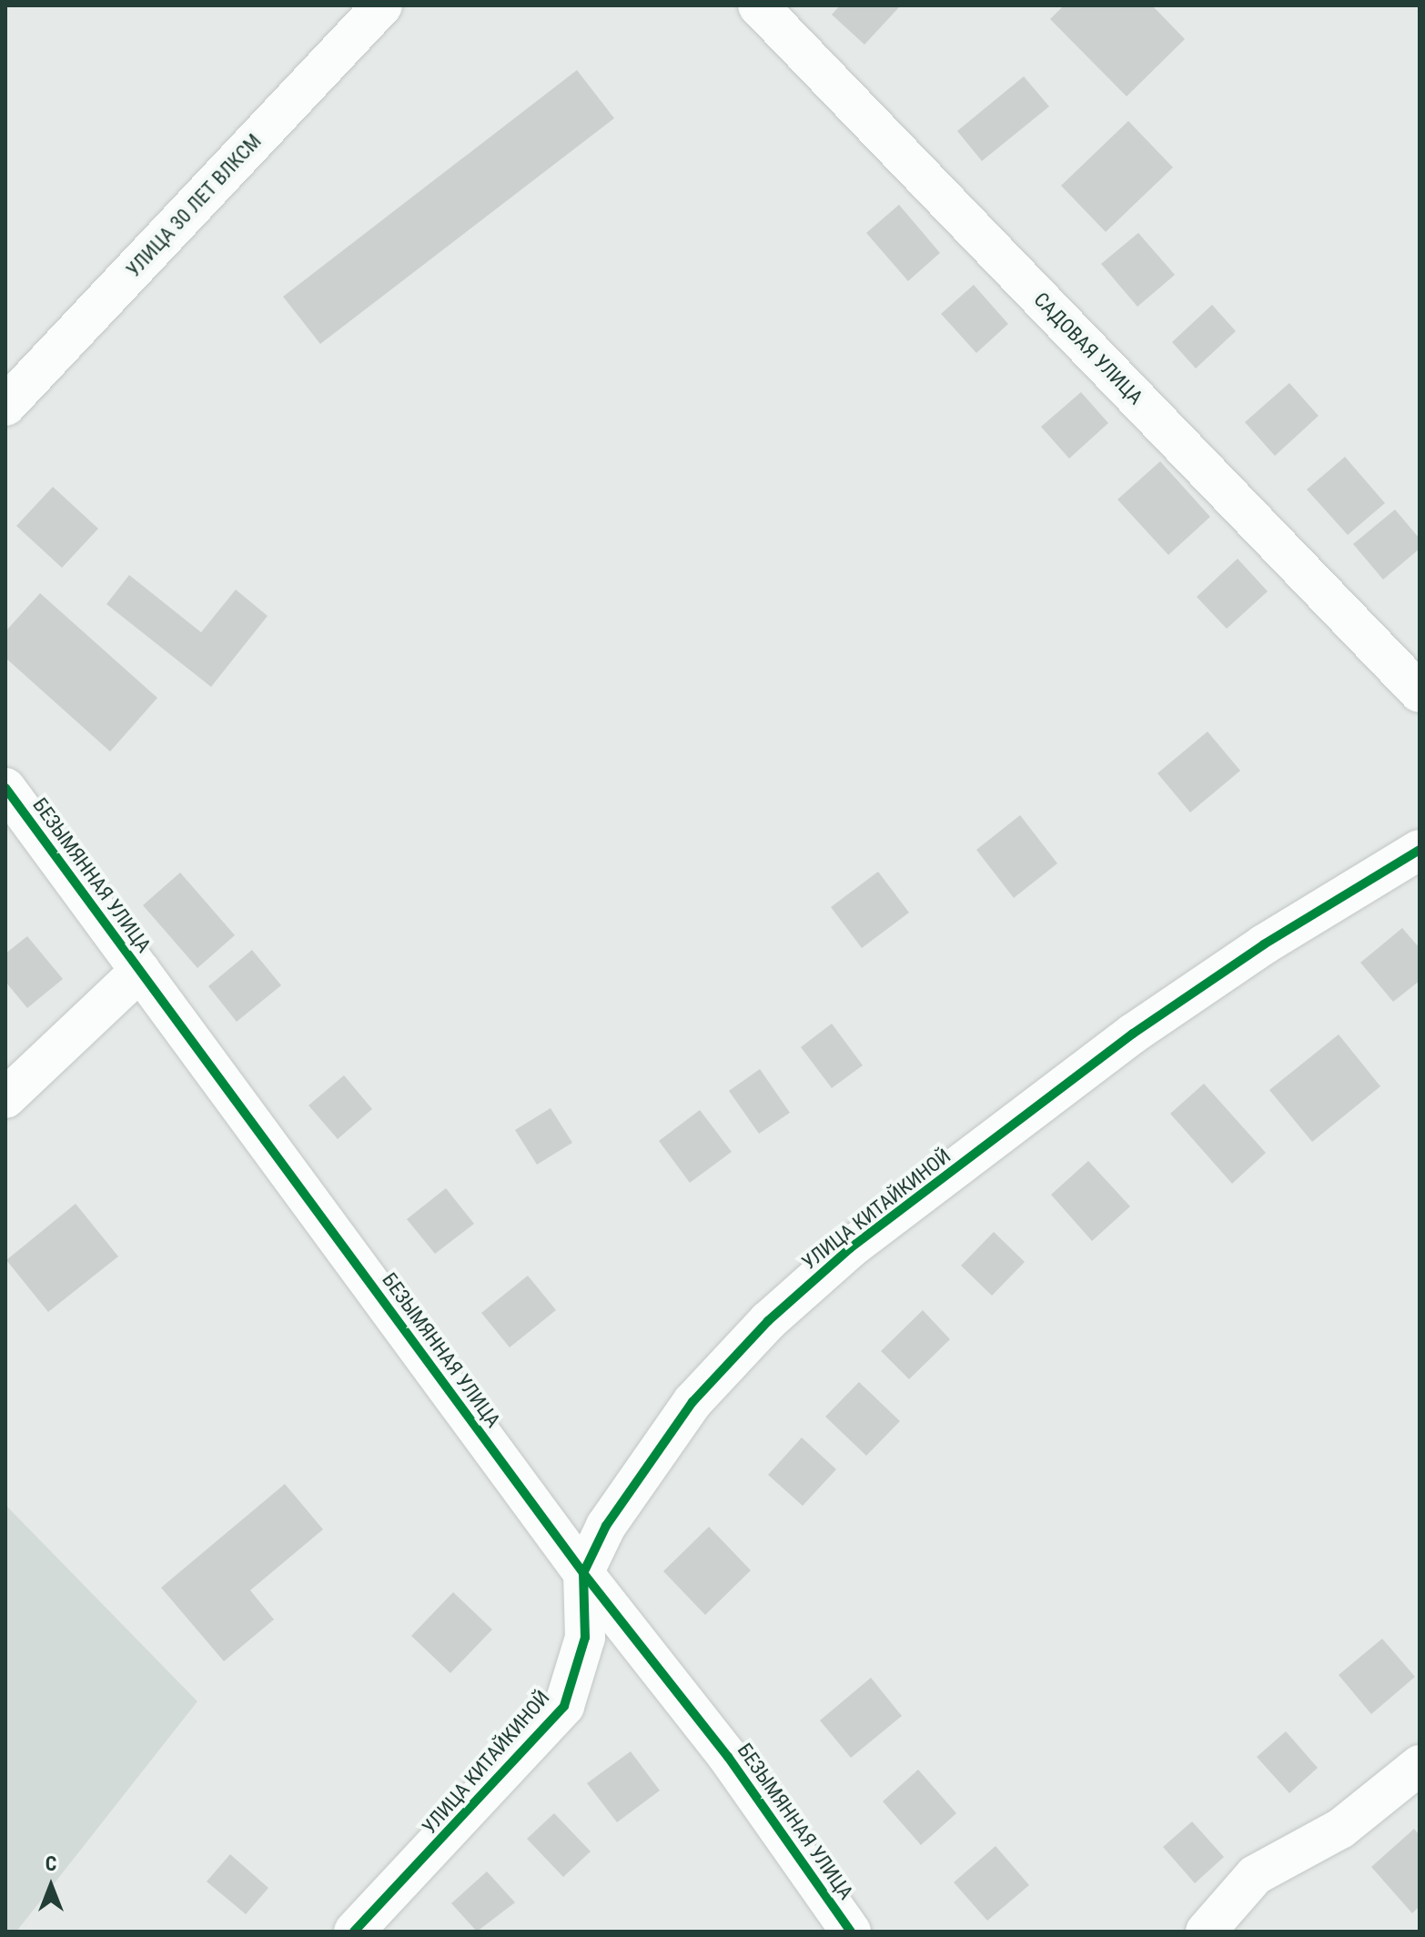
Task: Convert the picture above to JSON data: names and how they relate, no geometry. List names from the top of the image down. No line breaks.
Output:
{"streets":{"street":["УЛИЦА 30 ЛЕТ ВЛКСМ","САДОВАЯ УЛИЦА","БЕЗЫМЯННАЯ УЛИЦА","УЛИЦА КИТАЙКИНОЙ"]},"crossings":[["БЕЗЫМЯННАЯ УЛИЦА","УЛИЦА КИТАЙКИНОЙ"]],"north":"top"}
